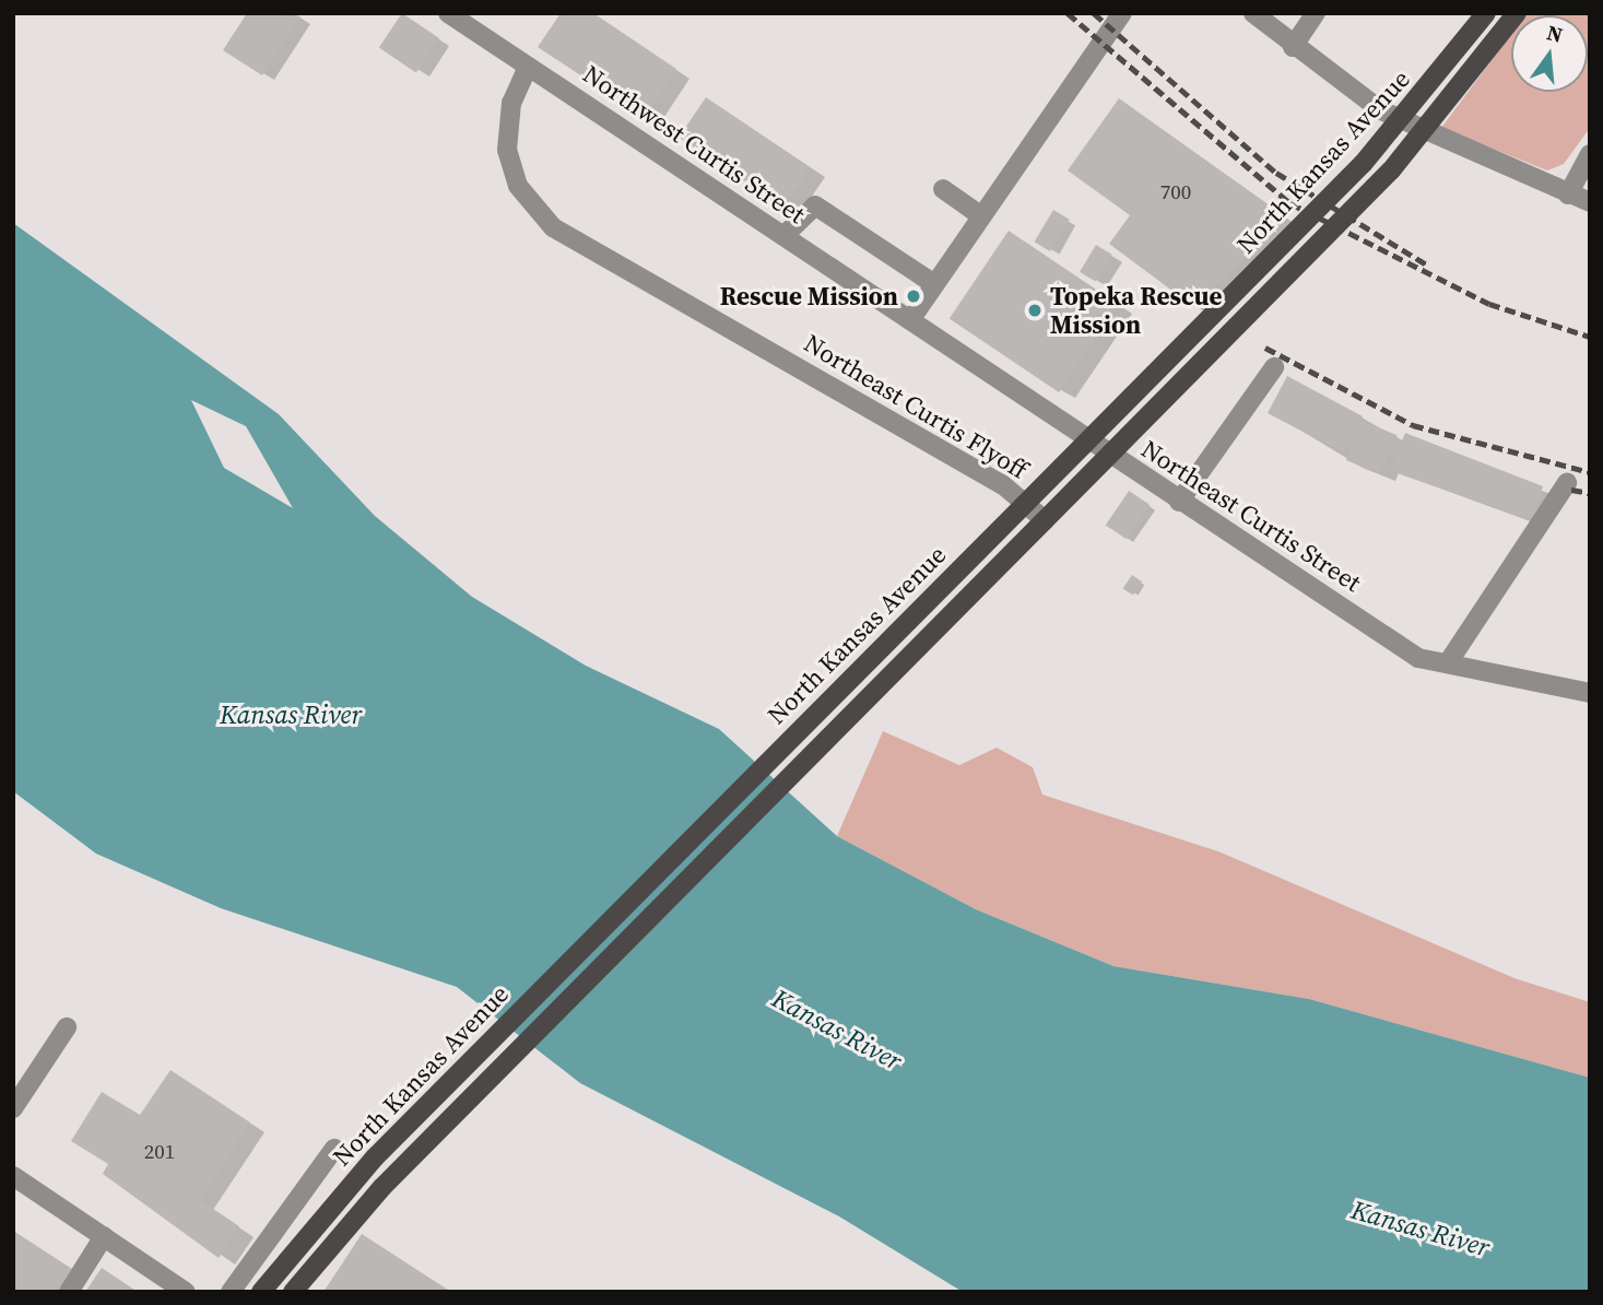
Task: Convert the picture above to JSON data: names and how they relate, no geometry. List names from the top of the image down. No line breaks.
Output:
{"streets":{"main road":["North Kansas Avenue"],"street":["Northwest Curtis Street","Northeast Curtis Flyoff","Northeast Curtis Street"]},"crossings":[["Northwest Curtis Street","Northeast Curtis Flyoff"],["Northwest Curtis Street","Northeast Curtis Street"],["North Kansas Avenue","Northeast Curtis Flyoff"]],"water":["Kansas River"],"places":["Rescue Mission","Topeka Rescue Mission"],"house_numbers":["700","201"],"north":"top"}
